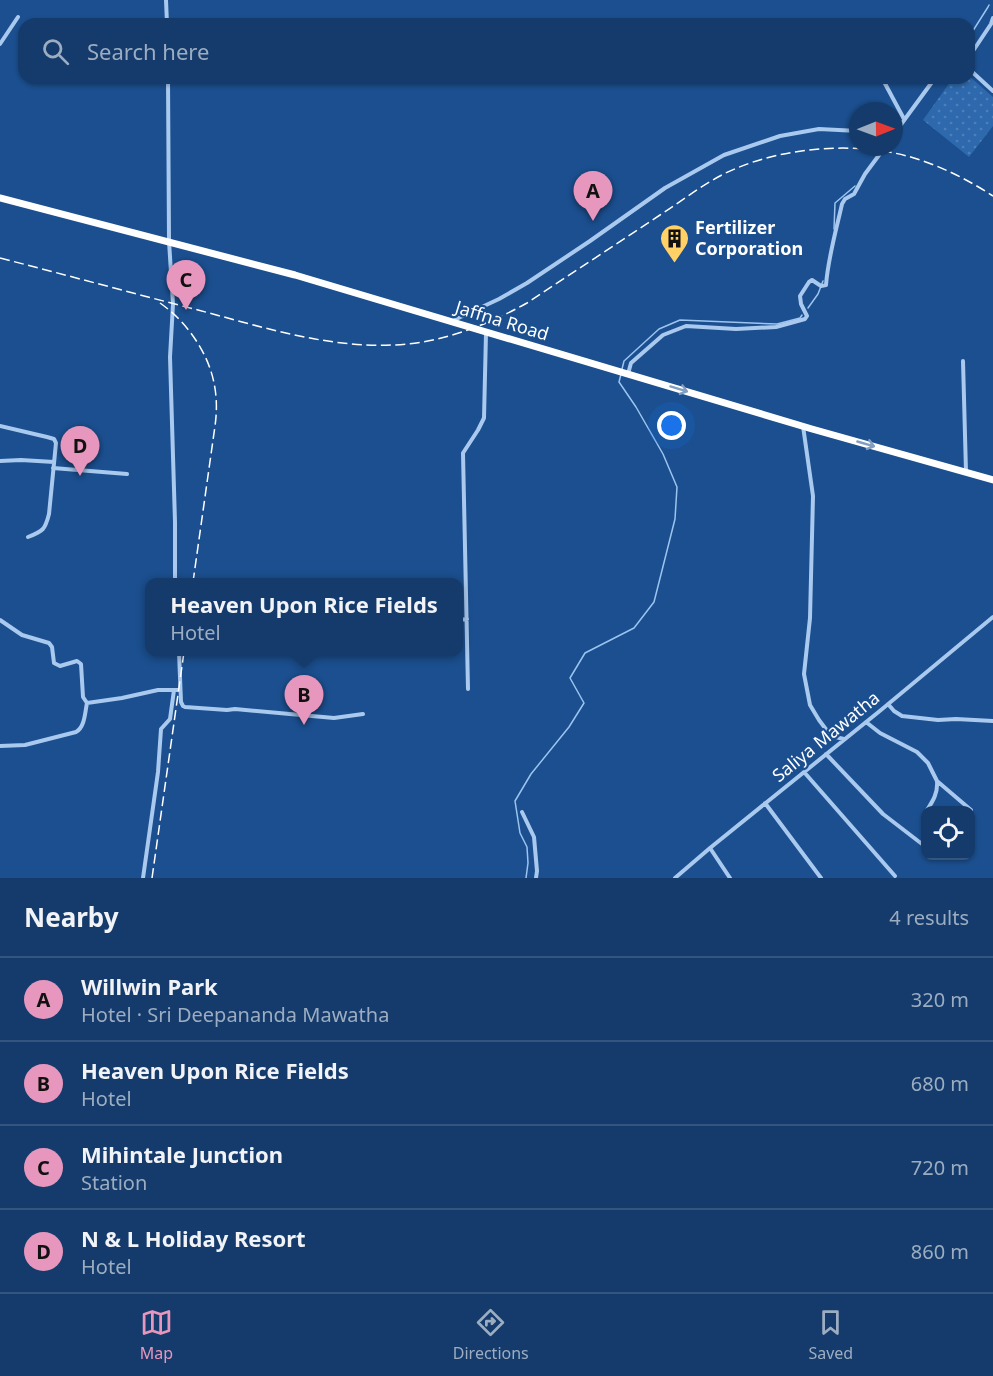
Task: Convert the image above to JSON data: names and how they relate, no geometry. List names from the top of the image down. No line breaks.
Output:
{"streets":{"highway":["Jaffna Road"],"street":["Saliya Mawatha"]},"places":{"building":["Fertilizer Corporation"]},"north":"right","page":{"search":"Search here","pins":["A","C","D","B"],"popup":["Heaven Upon Rice Fields","Hotel"],"heading":["Nearby","4 results"],"list":[{"mark":"A","name":"Willwin Park","note":"Hotel · Sri Deepananda Mawatha","value":"320 m"},{"mark":"B","name":"Heaven Upon Rice Fields","note":"Hotel","value":"680 m"},{"mark":"C","name":"Mihintale Junction","note":"Station","value":"720 m"},{"mark":"D","name":"N & L Holiday Resort","note":"Hotel","value":"860 m"}],"nav":["Map","Directions","Saved"]}}
